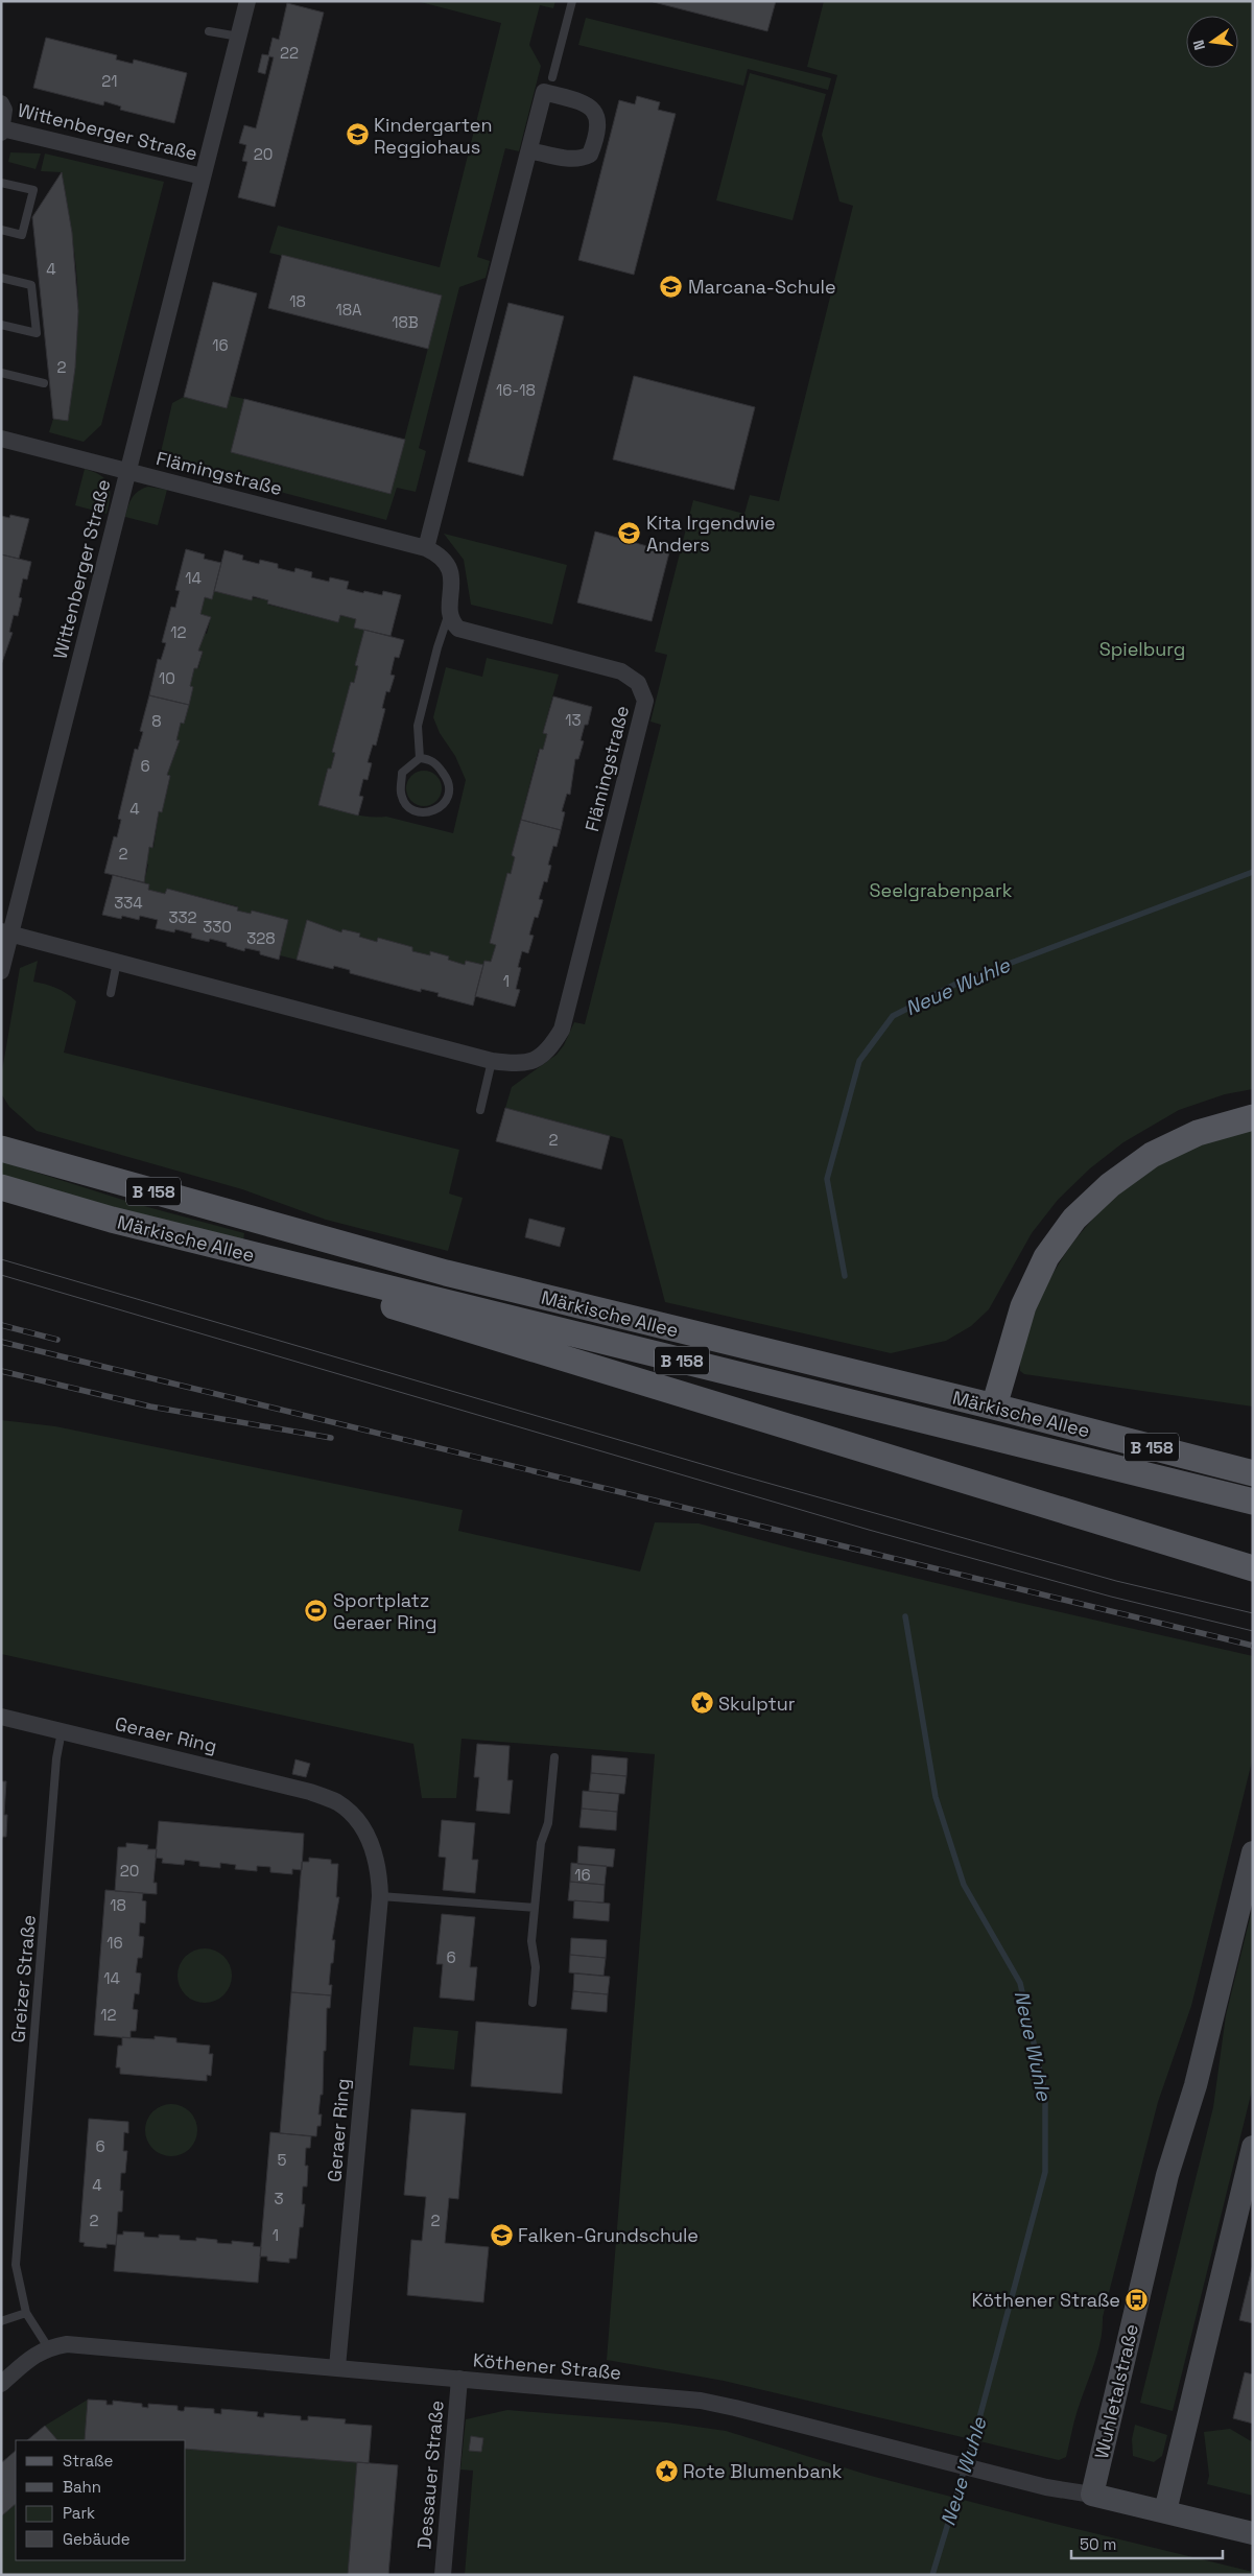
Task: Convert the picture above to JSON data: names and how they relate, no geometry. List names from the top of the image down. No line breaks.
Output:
{"streets":{"main road":["B 158","Märkische Allee","Wuhletalstraße"],"street":["Wittenberger Straße","Flämingstraße","Geraer Ring","Köthener Straße","Dessauer Straße"],"lane":["Greizer Straße"]},"crossings":[["Wittenberger Straße","Flämingstraße"],["Geraer Ring","Greizer Straße"],["Geraer Ring","Köthener Straße"],["Greizer Straße","Köthener Straße"],["Köthener Straße","Wuhletalstraße"],["Köthener Straße","Dessauer Straße"]],"water":["Neue Wuhle"],"parks":["Spielburg","Seelgrabenpark"],"places":{"school or university":["Kindergarten Reggiohaus","Marcana-Schule","Kita Irgendwie Anders","Falken-Grundschule"],"sports":["Sportplatz Geraer Ring"],"place":["Skulptur","Rote Blumenbank"],"bus stop":["Köthener Straße"]},"house_numbers":["22","21","20","4","18","18A","18B","16","2","16-18","14","12","10","13","8","6","4","2","334","332","330","328","1","2","20","16","18","16","6","14","12","6","5","4","3","2","2","1"],"legend":["Straße","Bahn","Park","Gebäude"],"scale_bar":"50 m","north":"left"}
